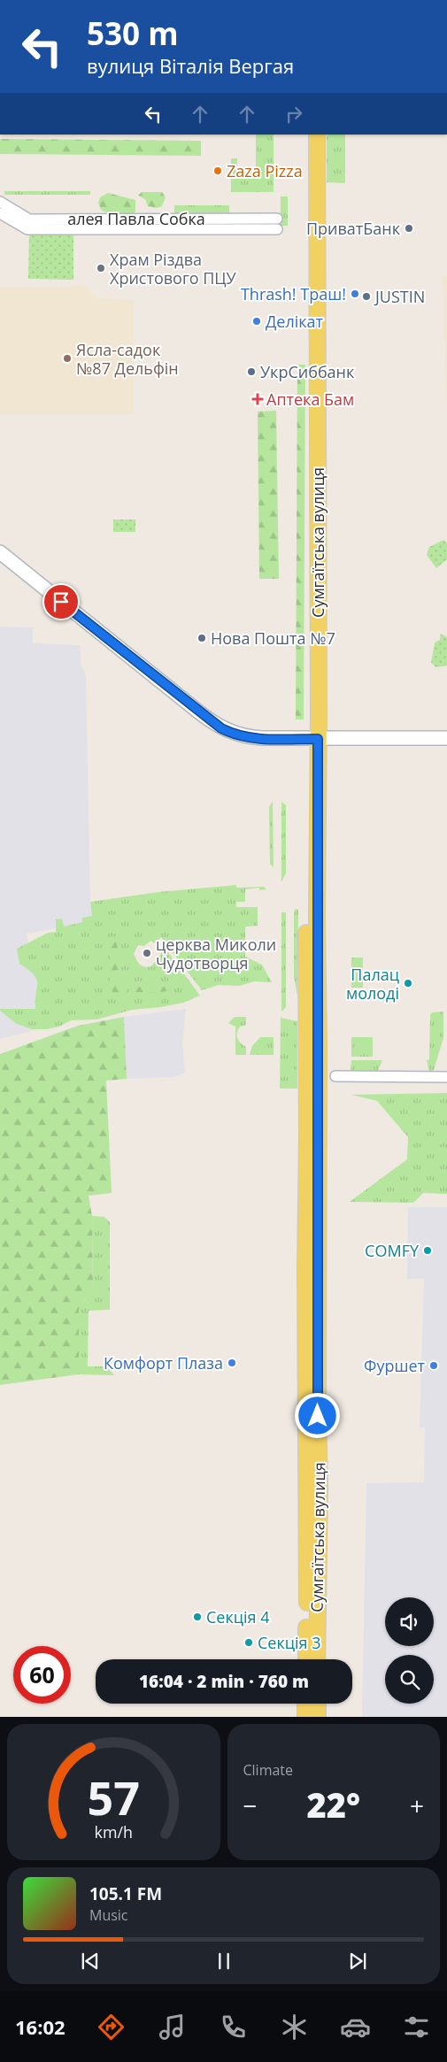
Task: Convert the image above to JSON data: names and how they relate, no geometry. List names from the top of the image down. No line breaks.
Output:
{"streets":{"main road":["Сумгаїтська вулиця"],"street":["алея Павла Собка"]},"places":{"other":["Zaza Pizza","ПриватБанк","Храм Різдва Христового ПЦУ","Thrash! Траш!","JUSTIN","Делікат","Ясла-садок №87 Дельфін","УкрСиббанк","Нова Пошта №7","церква Миколи Чудотворця","Палац молоді","COMFY","Комфорт Плаза","Фуршет","Секція 4","Секція 3"],"health":["Аптека Бам"]},"page":{"turn":["530 m","вулиця Віталія Вергая"],"limit":"60","trip":"16:04 · 2 min · 760 m","tile":"Climate","heat":["−","22°","+"],"song":["105.1 FM","Music"],"tabs":"16:02","gauge":["57","km/h"]}}
